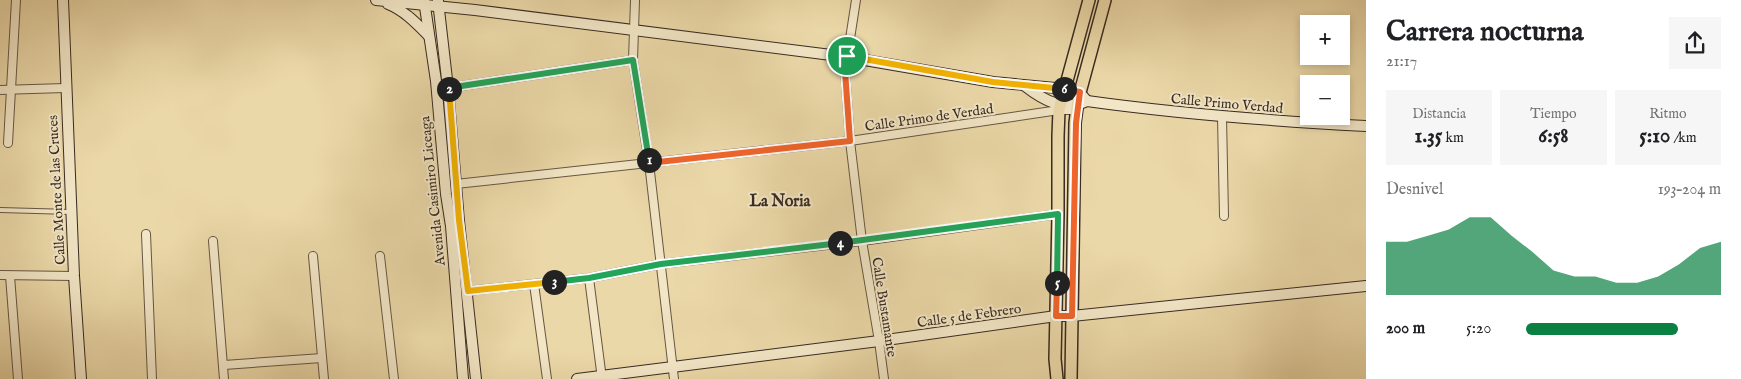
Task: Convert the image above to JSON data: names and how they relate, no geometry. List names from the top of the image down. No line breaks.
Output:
{"streets":{"street":["Calle Primo Verdad","Calle Primo de Verdad","Calle Monte de las Cruces","Avenida Casimiro Liceaga","Calle Bustamante","Calle 5 de Febrero"]},"crossings":[["Calle Primo de Verdad","Avenida Casimiro Liceaga"],["Calle Primo de Verdad","Calle Bustamante"],["Calle Bustamante","Calle 5 de Febrero"]],"districts":["La Noria"],"page":{"heading":["Carrera nocturna","21:17"],"map_buttons":["+","−"],"pins":["2","6","1","4","3","5"],"stats":[["Distancia","1.35 km"],["Tiempo","6:58"],["Ritmo","5:10 /km"]],"chart":["Desnivel","193–204 m"],"list":[{"name":"200 m","note":"5:20"}]}}
